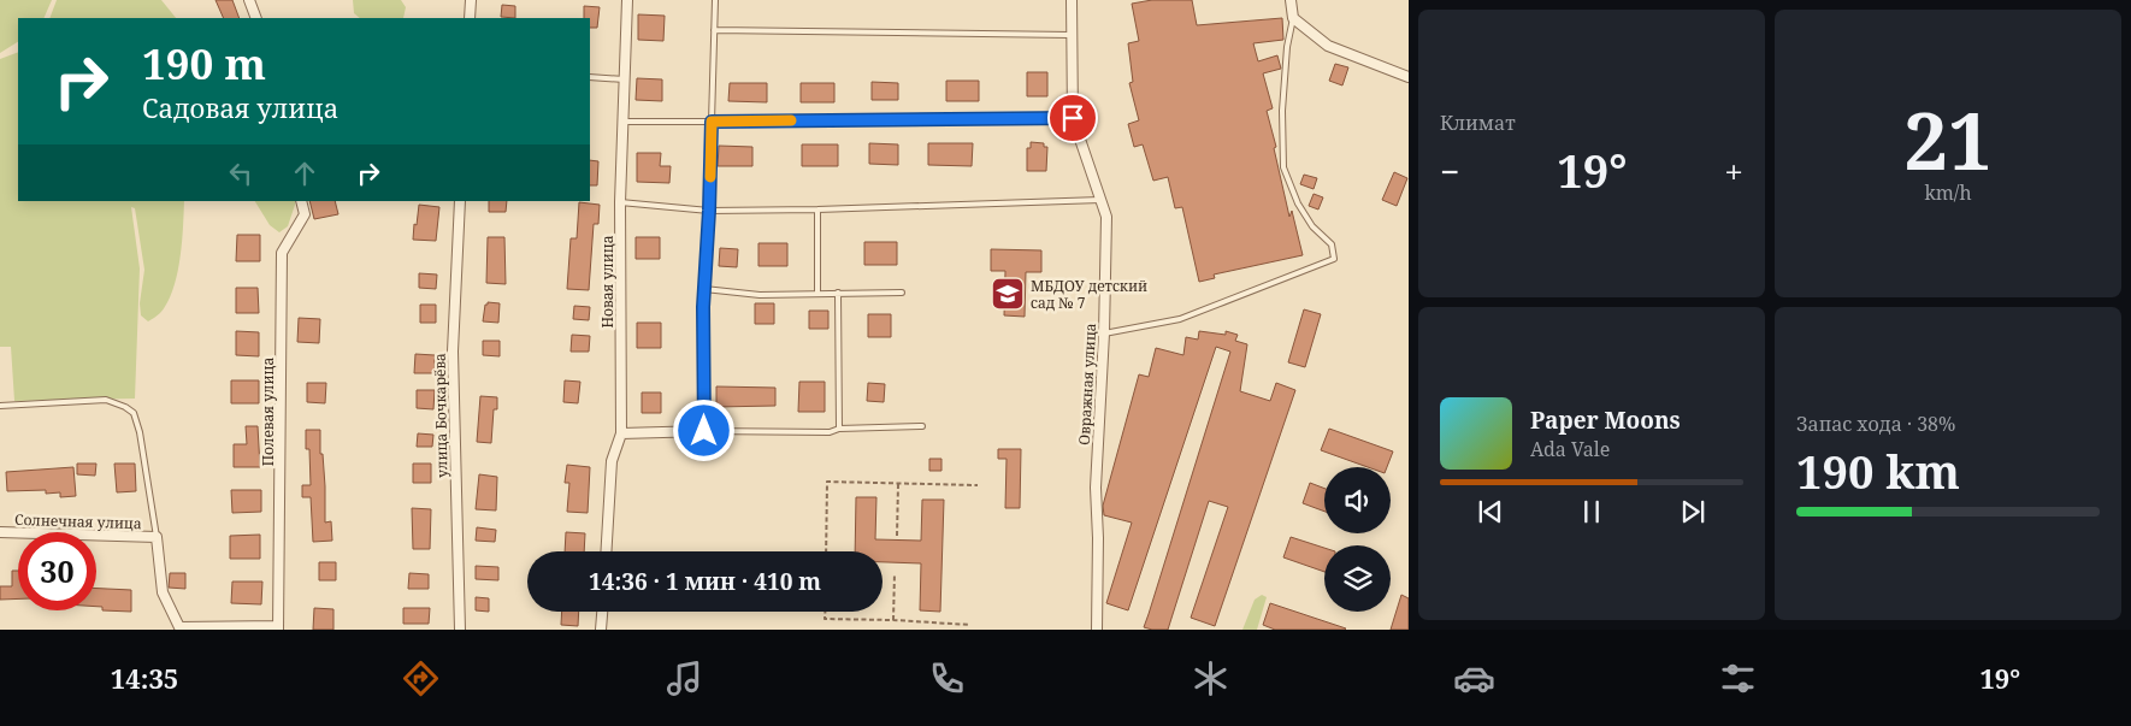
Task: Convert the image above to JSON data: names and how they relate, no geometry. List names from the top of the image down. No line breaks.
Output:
{"streets":{"street":["Новая улица","Овражная улица","Полевая улица","улица Бочкарёва","Солнечная улица"]},"places":{"school or university":["МБДОУ детский сад № 7"]},"page":{"tile":["Климат",["21","km/h"],["Запас хода · 38%","190 km"]],"turn":["190 m","Садовая улица"],"heat":["−","19°","+"],"song":["Paper Moons","Ada Vale"],"limit":"30","trip":"14:36 · 1 мин · 410 m","tabs":["14:35","19°"]}}
